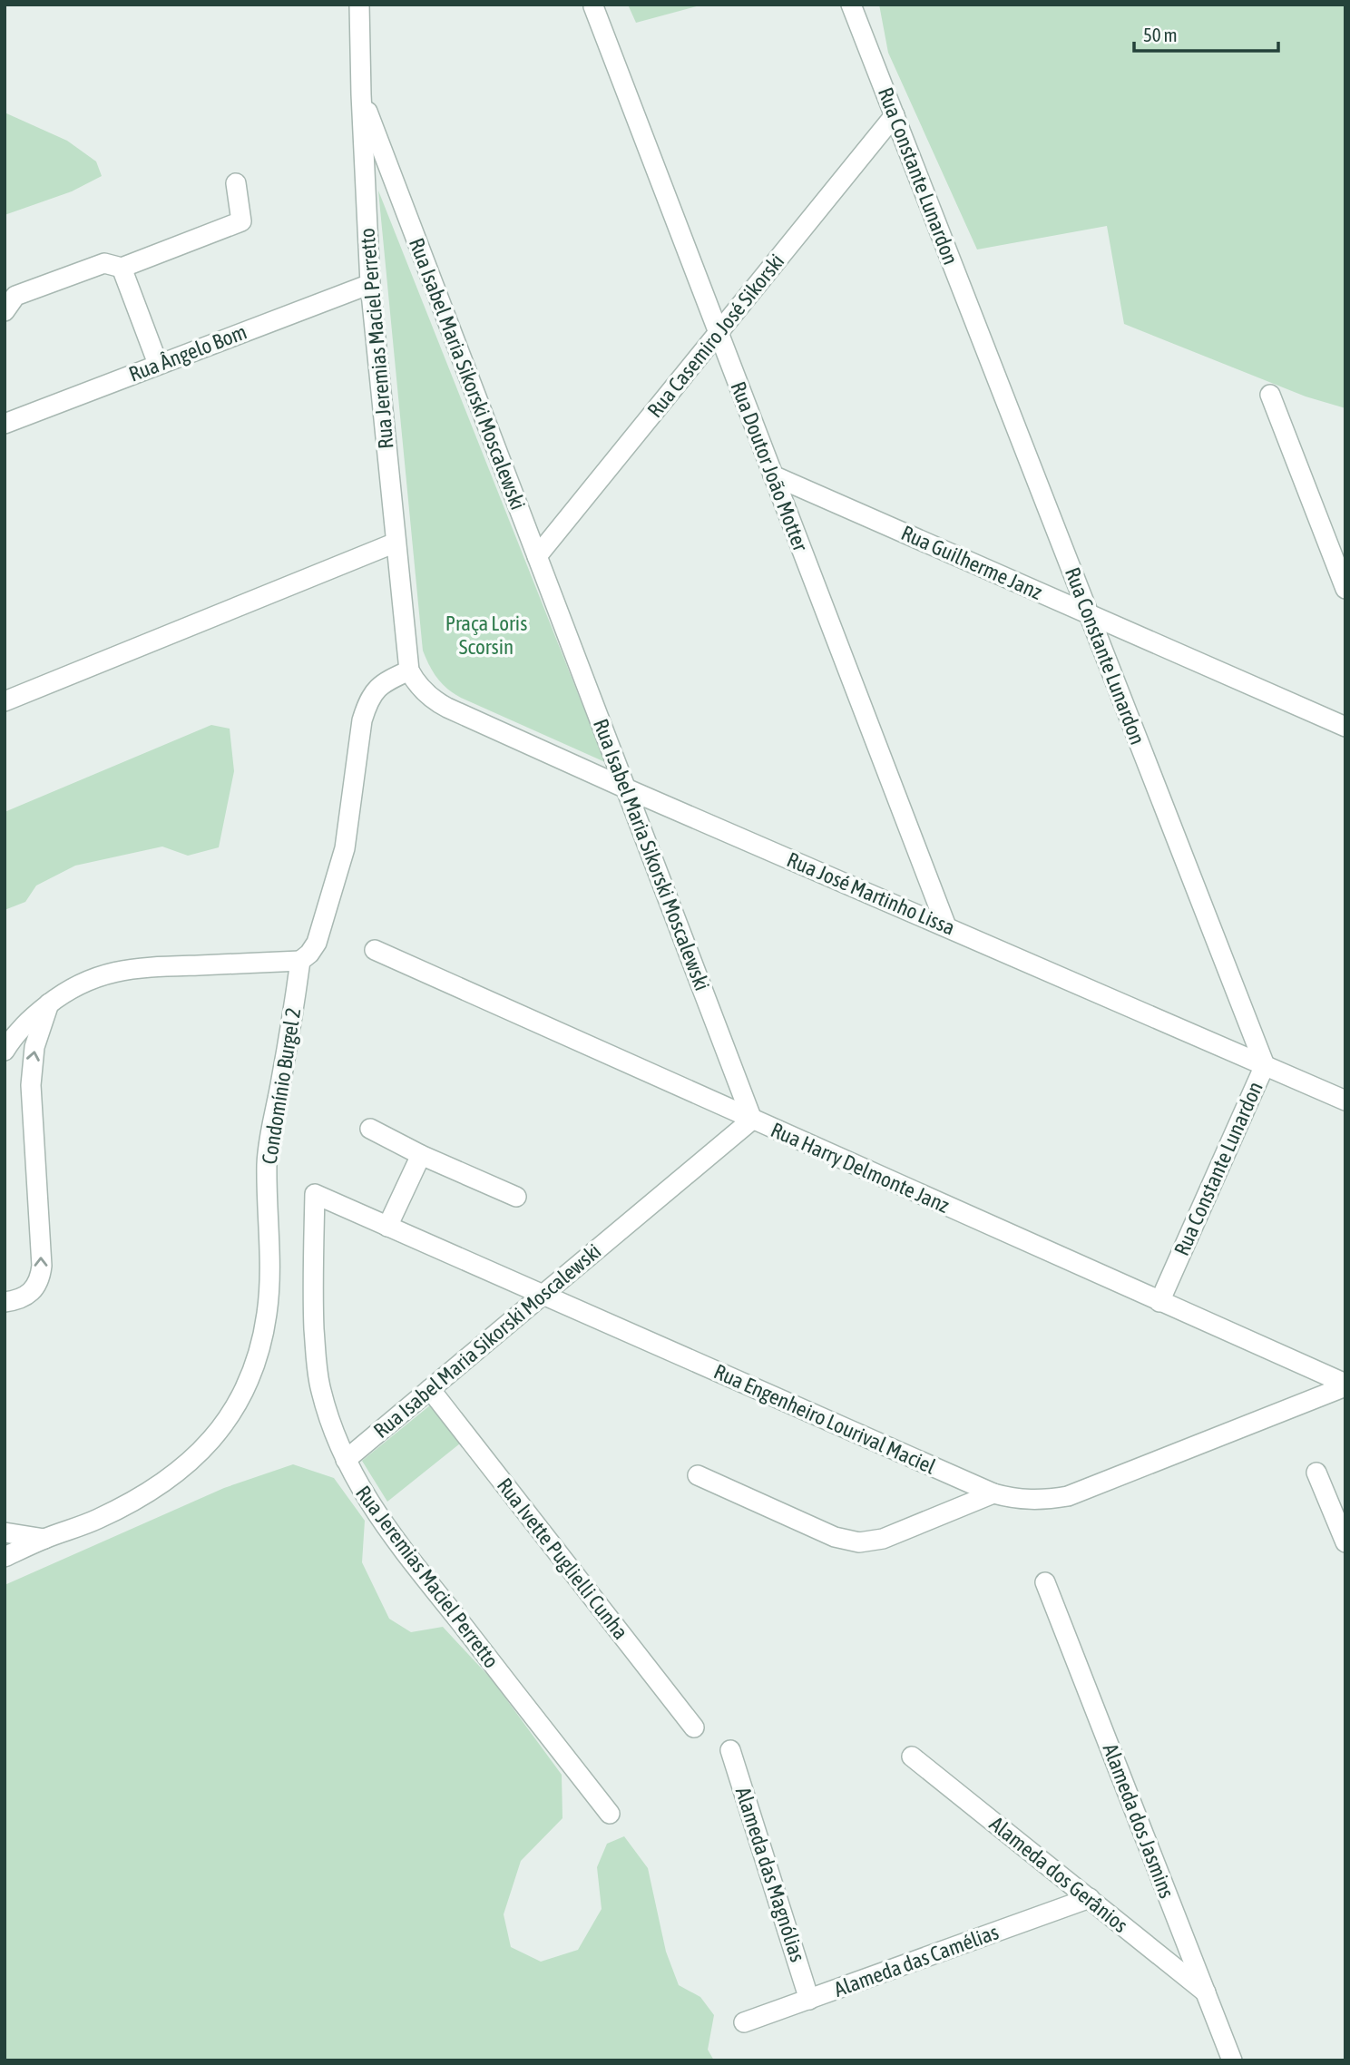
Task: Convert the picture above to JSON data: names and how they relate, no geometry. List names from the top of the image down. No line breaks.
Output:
{"streets":{"street":["Rua Constante Lunardon","Rua Casemiro José Sikorski","Rua Jeremias Maciel Perretto","Rua Ângelo Bom","Rua Isabel Maria Sikorski Moscalewski","Rua Doutor João Motter","Rua Guilherme Janz","Rua José Martinho Lissa","Condomínio Burgel 2","Rua Harry Delmonte Janz","Rua Engenheiro Lourival Maciel","Rua Ivette Puglielli Cunha","Alameda dos Jasmins","Alameda das Magnólias","Alameda dos Gerânios","Alameda das Camélias"]},"crossings":[["Rua Constante Lunardon","Rua Casemiro José Sikorski"],["Rua Constante Lunardon","Rua Guilherme Janz"],["Rua Constante Lunardon","Rua José Martinho Lissa"],["Rua Constante Lunardon","Rua Harry Delmonte Janz"],["Rua Casemiro José Sikorski","Rua Isabel Maria Sikorski Moscalewski"],["Rua Casemiro José Sikorski","Rua Doutor João Motter"],["Rua Jeremias Maciel Perretto","Rua Ângelo Bom"],["Rua Jeremias Maciel Perretto","Rua Isabel Maria Sikorski Moscalewski"],["Rua Jeremias Maciel Perretto","Rua José Martinho Lissa"],["Rua Jeremias Maciel Perretto","Condomínio Burgel 2"],["Rua Jeremias Maciel Perretto","Rua Engenheiro Lourival Maciel"],["Rua Isabel Maria Sikorski Moscalewski","Rua José Martinho Lissa"],["Rua Isabel Maria Sikorski Moscalewski","Rua Harry Delmonte Janz"],["Rua Isabel Maria Sikorski Moscalewski","Rua Engenheiro Lourival Maciel"],["Rua Isabel Maria Sikorski Moscalewski","Rua Ivette Puglielli Cunha"],["Rua Doutor João Motter","Rua Guilherme Janz"],["Rua Doutor João Motter","Rua José Martinho Lissa"],["Rua José Martinho Lissa","Condomínio Burgel 2"],["Rua Harry Delmonte Janz","Rua Engenheiro Lourival Maciel"],["Alameda dos Jasmins","Alameda dos Gerânios"],["Alameda das Magnólias","Alameda das Camélias"],["Alameda dos Gerânios","Alameda das Camélias"]],"parks":["Praça Loris Scorsin"],"scale_bar":"50 m"}
